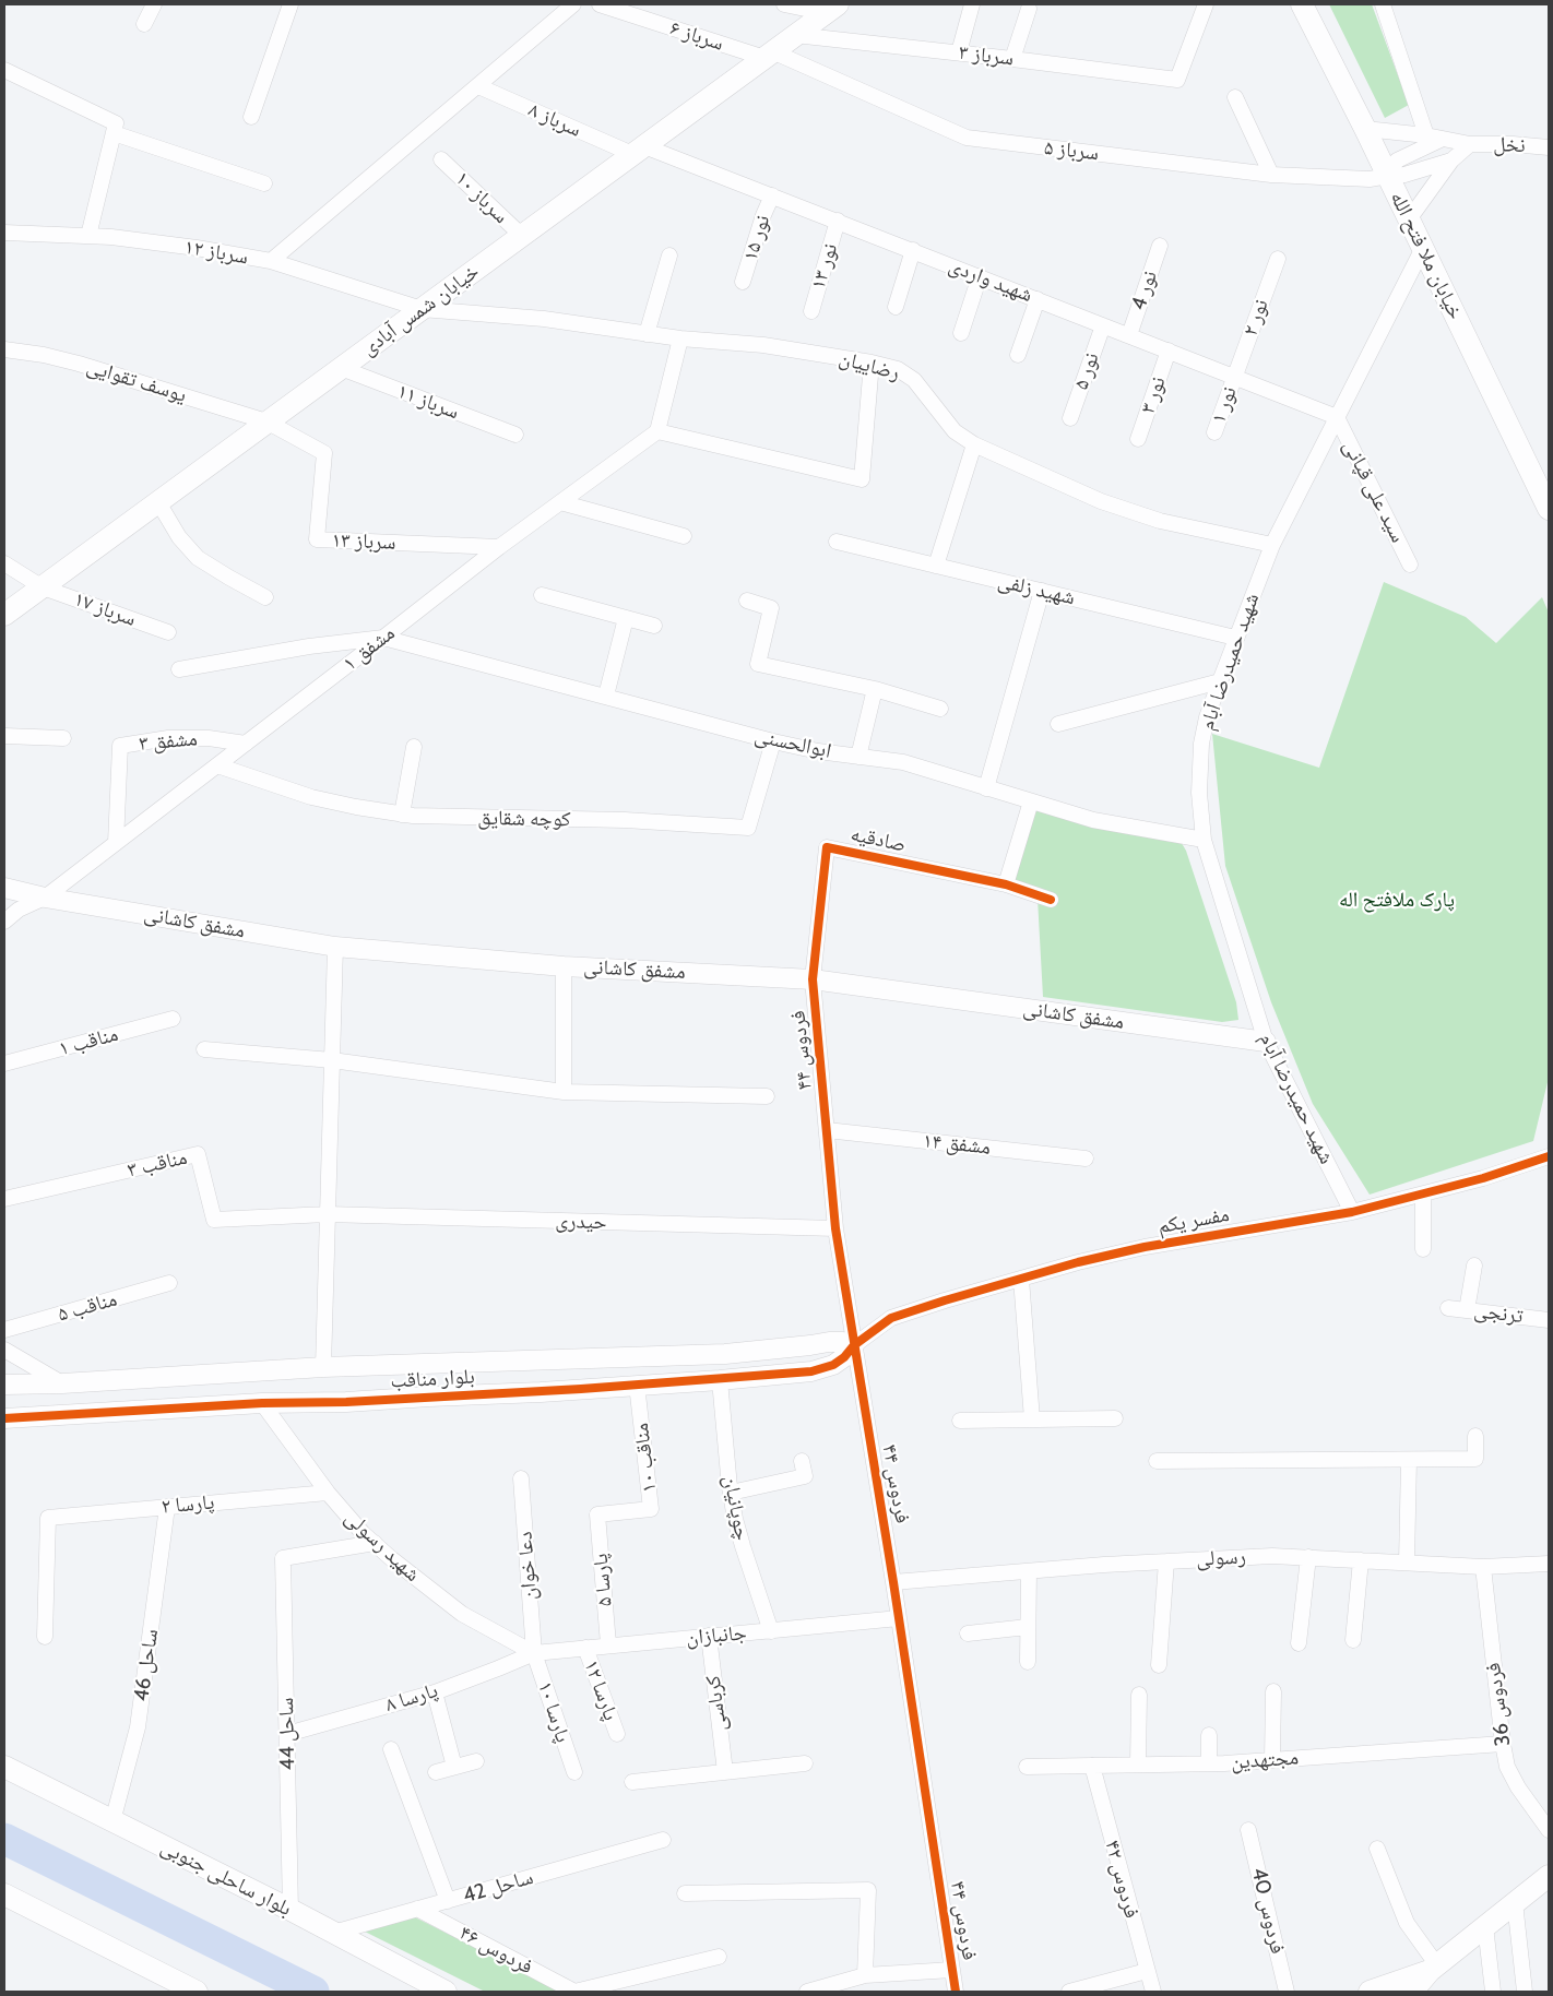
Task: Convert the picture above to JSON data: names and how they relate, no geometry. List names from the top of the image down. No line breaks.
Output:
{"streets":{"main road":["خیابان ملا فتح الله","خیابان شمس آبادی","بلوار ساحلی جنوبی"],"street":["سرباز ۶","سرباز ۳","سرباز ۸","نخل","سرباز ۵","سرباز ۱۰","نور ۱۵","سرباز ۱۲","نور ۱۳","شهید واردی","نور 4","نور ۲","رضاییان","نور ۵","یوسف تقوایی","نور ۳","سرباز ۱۱","نور ۱","سید علی قپانی","سرباز ۱۳","شهید زلفی","سرباز ۱۷","مشفق ۱","شهید حمیدرضا آبام","مشفق ۳","ابوالحسنی","کوچه شقایق","صادقیه","مشفق کاشانی","مناقب ۱","فردوس ۴۴","مشفق ۱۴","مناقب ۳","مفسر یکم","حیدری","مناقب ۵","ترنجی","بلوار مناقب","مناقب ۱۰","پارسا ۲","چوپانیان","شهید رسولی","رسولی","دعا خوان","پارسا ۵","جانبازان","ساحل 46","پارسا ۱۲","پارسا ۸","کرباسی","فردوس 36","پارسا ۱۰","ساحل 44","مجتهدین","فردوس ۴۲","ساحل 42","فردوس 40","فردوس ۴۶"]},"crossings":[["سرباز ۶","سرباز ۵"],["سرباز ۶","خیابان شمس آبادی"],["سرباز ۳","خیابان شمس آبادی"],["سرباز ۸","شهید واردی"],["سرباز ۸","خیابان شمس آبادی"],["نخل","خیابان ملا فتح الله"],["سرباز ۵","خیابان ملا فتح الله"],["سرباز ۵","خیابان شمس آبادی"],["سرباز ۱۰","خیابان شمس آبادی"],["نور ۱۵","شهید واردی"],["سرباز ۱۲","خیابان شمس آبادی"],["سرباز ۱۲","رضاییان"],["خیابان ملا فتح الله","شهید حمیدرضا آبام"],["نور ۱۳","شهید واردی"],["شهید واردی","نور 4"],["شهید واردی","خیابان شمس آبادی"],["شهید واردی","نور ۲"],["شهید واردی","نور ۵"],["شهید واردی","نور ۳"],["شهید واردی","نور ۱"],["شهید واردی","سید علی قپانی"],["شهید واردی","شهید حمیدرضا آبام"],["خیابان شمس آبادی","رضاییان"],["خیابان شمس آبادی","یوسف تقوایی"],["خیابان شمس آبادی","سرباز ۱۱"],["خیابان شمس آبادی","سرباز ۱۳"],["خیابان شمس آبادی","سرباز ۱۷"],["نور ۲","نور ۱"],["رضاییان","شهید حمیدرضا آبام"],["یوسف تقوایی","سرباز ۱۳"],["سید علی قپانی","شهید حمیدرضا آبام"],["سرباز ۱۳","مشفق ۱"],["شهید زلفی","شهید حمیدرضا آبام"],["مشفق ۱","مشفق ۳"],["مشفق ۱","ابوالحسنی"],["مشفق ۱","کوچه شقایق"],["مشفق ۱","مشفق کاشانی"],["شهید حمیدرضا آبام","ابوالحسنی"],["شهید حمیدرضا آبام","مشفق کاشانی"],["شهید حمیدرضا آبام","مفسر یکم"],["ابوالحسنی","کوچه شقایق"],["صادقیه","مشفق کاشانی"],["صادقیه","فردوس ۴۴"],["مشفق کاشانی","فردوس ۴۴"],["فردوس ۴۴","مشفق ۱۴"],["فردوس ۴۴","مفسر یکم"],["فردوس ۴۴","حیدری"],["فردوس ۴۴","بلوار مناقب"],["فردوس ۴۴","رسولی"],["فردوس ۴۴","جانبازان"],["مناقب ۳","حیدری"],["مفسر یکم","بلوار مناقب"],["بلوار مناقب","مناقب ۱۰"],["بلوار مناقب","چوپانیان"],["بلوار مناقب","شهید رسولی"],["مناقب ۱۰","پارسا ۵"],["پارسا ۲","شهید رسولی"],["پارسا ۲","ساحل 46"],["چوپانیان","جانبازان"],["شهید رسولی","دعا خوان"],["شهید رسولی","جانبازان"],["شهید رسولی","پارسا ۸"],["شهید رسولی","پارسا ۱۰"],["شهید رسولی","ساحل 44"],["رسولی","فردوس 36"],["دعا خوان","جانبازان"],["دعا خوان","پارسا ۸"],["دعا خوان","پارسا ۱۰"],["پارسا ۵","جانبازان"],["جانبازان","پارسا ۱۲"],["جانبازان","پارسا ۸"],["جانبازان","کرباسی"],["جانبازان","پارسا ۱۰"],["ساحل 46","بلوار ساحلی جنوبی"],["پارسا ۸","پارسا ۱۰"],["پارسا ۸","ساحل 44"],["فردوس 36","مجتهدین"],["ساحل 44","بلوار ساحلی جنوبی"],["مجتهدین","فردوس ۴۲"],["بلوار ساحلی جنوبی","ساحل 42"],["ساحل 42","فردوس ۴۶"]],"parks":["پارک ملافتح اله"]}
